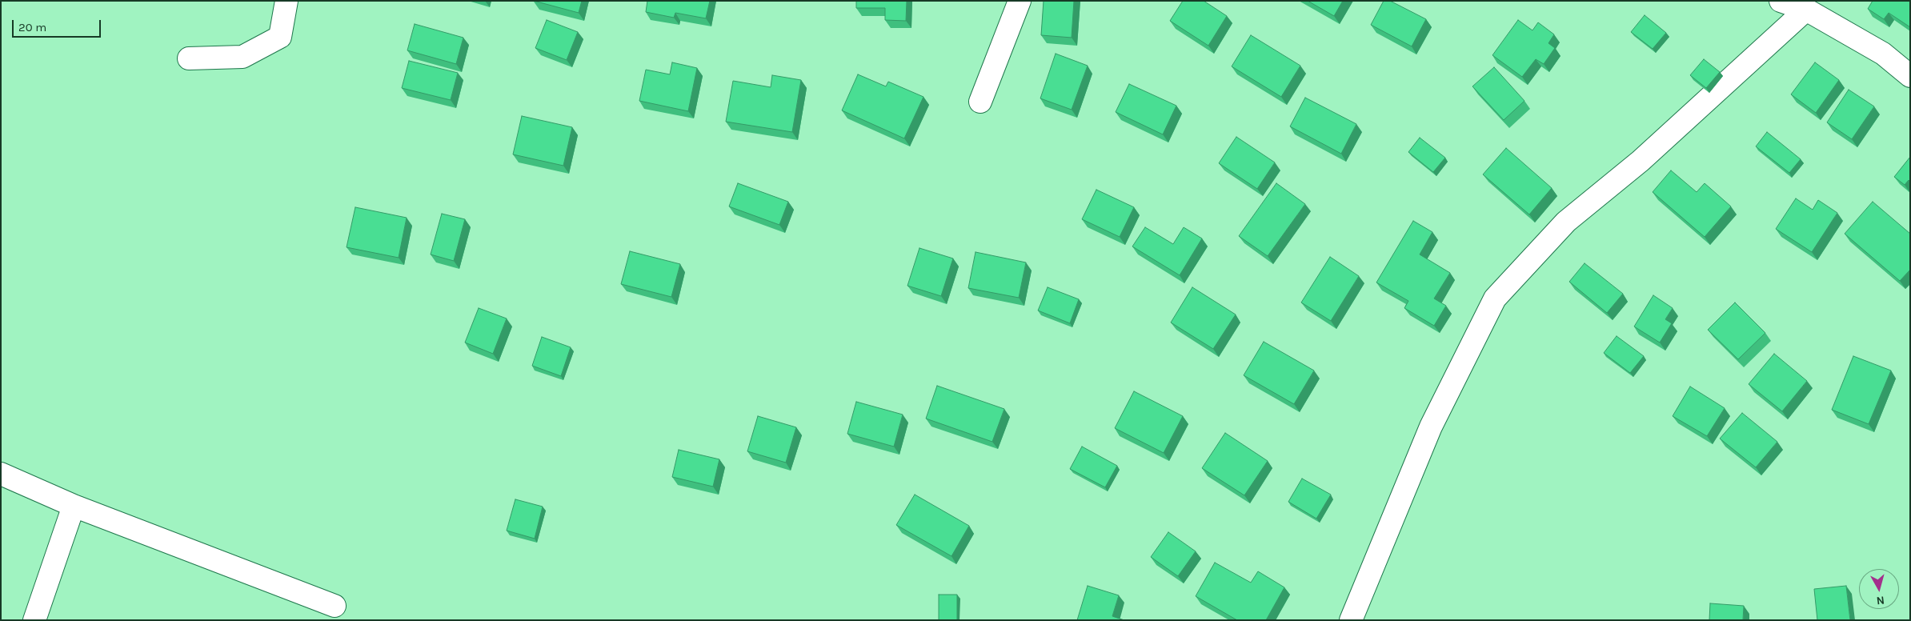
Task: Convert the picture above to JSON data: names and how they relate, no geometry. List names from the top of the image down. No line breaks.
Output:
{"scale_bar":"20 m","north":"bottom"}
